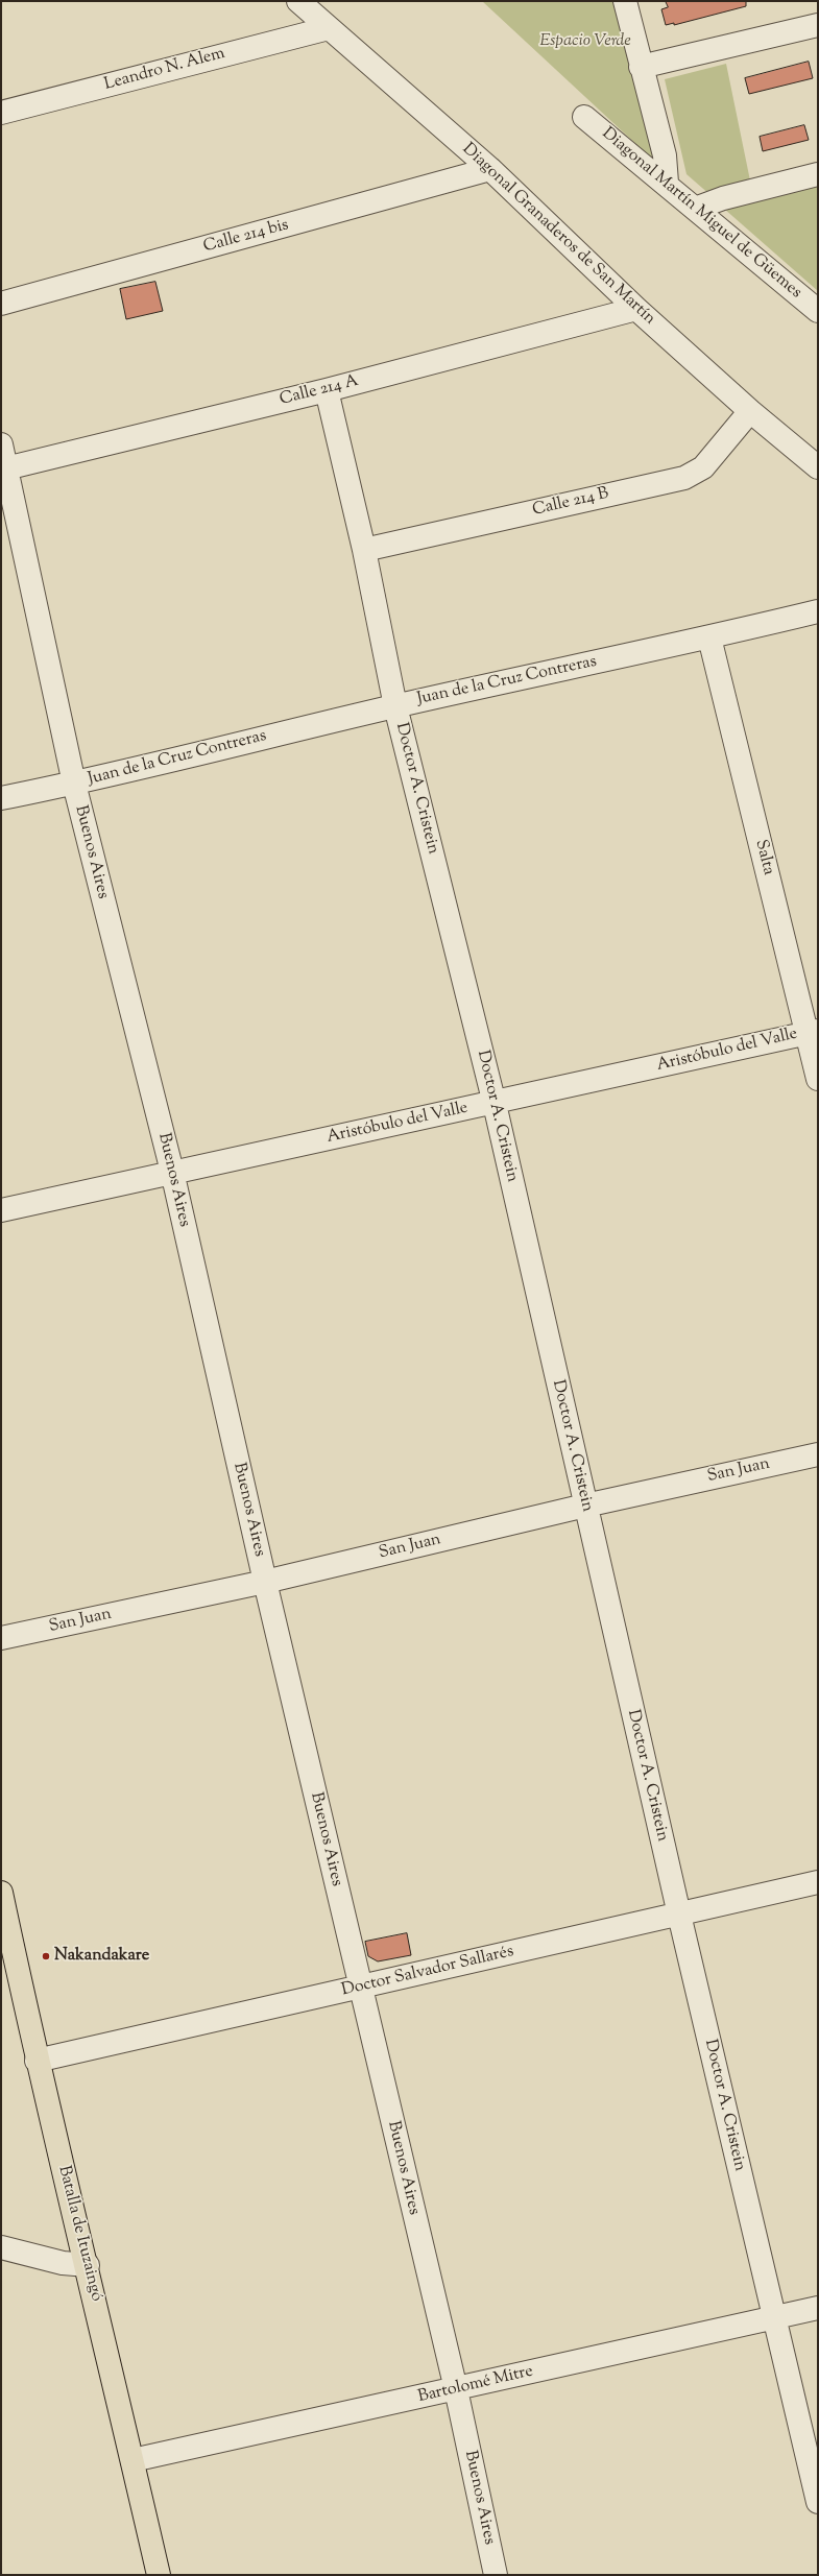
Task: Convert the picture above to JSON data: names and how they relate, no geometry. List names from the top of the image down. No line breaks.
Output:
{"streets":{"main road":["Batalla de Ituzaingó"],"street":["Leandro N. Alem","Diagonal Martín Miguel de Güemes","Diagonal Granaderos de San Martín","Calle 214 bis","Calle 214 A","Calle 214 B","Juan de la Cruz Contreras","Doctor A. Cristein","Buenos Aires","Salta","Aristóbulo del Valle","San Juan","Doctor Salvador Sallarés","Bartolomé Mitre"]},"crossings":[["Leandro N. Alem","Diagonal Granaderos de San Martín"],["Diagonal Granaderos de San Martín","Calle 214 bis"],["Diagonal Granaderos de San Martín","Calle 214 A"],["Diagonal Granaderos de San Martín","Calle 214 B"],["Calle 214 A","Doctor A. Cristein"],["Calle 214 A","Buenos Aires"],["Calle 214 B","Doctor A. Cristein"],["Juan de la Cruz Contreras","Doctor A. Cristein"],["Juan de la Cruz Contreras","Buenos Aires"],["Juan de la Cruz Contreras","Salta"],["Doctor A. Cristein","Aristóbulo del Valle"],["Doctor A. Cristein","San Juan"],["Doctor A. Cristein","Doctor Salvador Sallarés"],["Doctor A. Cristein","Bartolomé Mitre"],["Buenos Aires","Aristóbulo del Valle"],["Buenos Aires","San Juan"],["Buenos Aires","Doctor Salvador Sallarés"],["Buenos Aires","Bartolomé Mitre"],["Salta","Aristóbulo del Valle"],["Doctor Salvador Sallarés","Batalla de Ituzaingó"],["Batalla de Ituzaingó","Bartolomé Mitre"]],"parks":["Espacio Verde"],"places":["Nakandakare"]}
